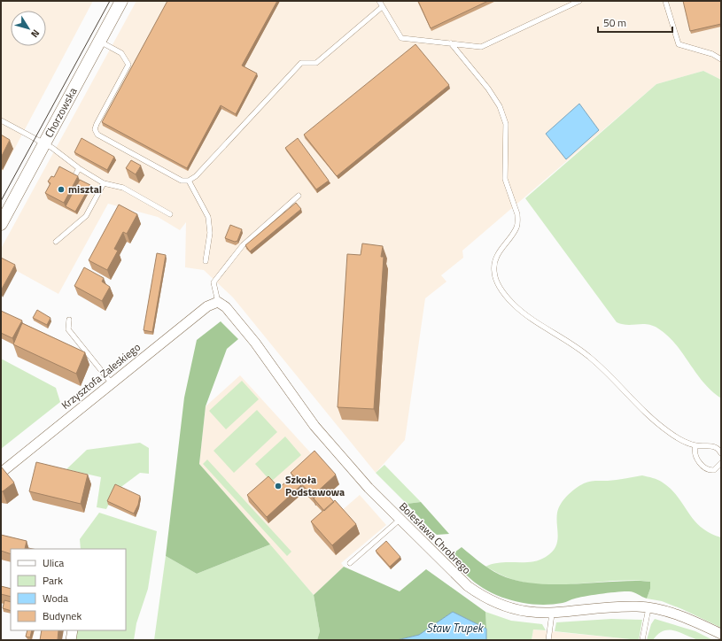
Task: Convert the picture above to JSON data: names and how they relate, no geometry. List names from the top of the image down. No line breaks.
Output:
{"streets":{"street":["Chorzowska","Krzysztofa Zaleskiego","Bolesława Chrobrego"]},"crossings":[["Krzysztofa Zaleskiego","Bolesława Chrobrego"]],"water":["Staw Trupek"],"places":["misztal","Szkoła Podstawowa"],"legend":["Ulica","Park","Woda","Budynek"],"scale_bar":"50 m","north":"bottom right"}
